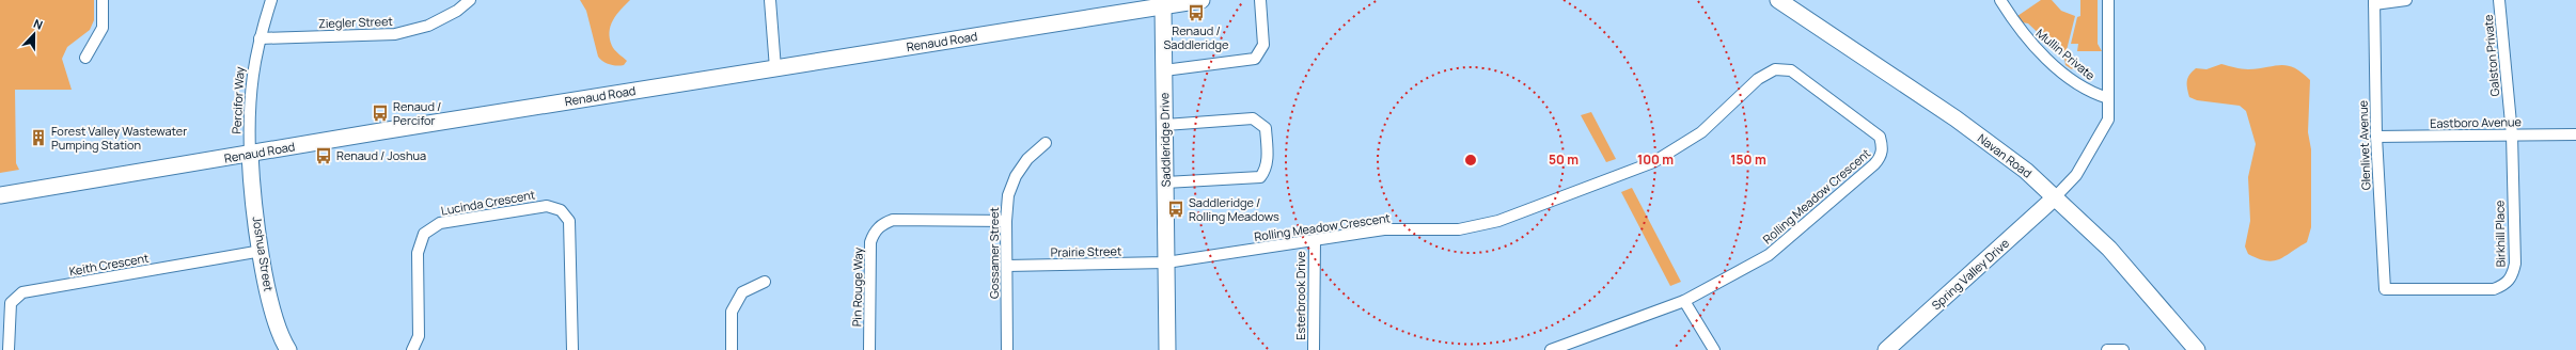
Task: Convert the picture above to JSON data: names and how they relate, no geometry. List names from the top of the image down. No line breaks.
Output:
{"streets":{"street":["Ziegler Street","Renaud Road","Mullin Private","Galston Private","Percifor Way","Eastboro Avenue","Saddleridge Drive","Glenlivet Avenue","Navan Road","Rolling Meadow Crescent","Lucinda Crescent","Birkhill Place","Prairie Street","Gossamer Street","Joshua Street","Keith Crescent","Spring Valley Drive","Pin Rouge Way","Esterbrook Drive"]},"crossings":[["Ziegler Street","Percifor Way"],["Renaud Road","Percifor Way"],["Renaud Road","Saddleridge Drive"],["Renaud Road","Joshua Street"],["Galston Private","Eastboro Avenue"],["Galston Private","Birkhill Place"],["Percifor Way","Joshua Street"],["Eastboro Avenue","Glenlivet Avenue"],["Eastboro Avenue","Birkhill Place"],["Saddleridge Drive","Rolling Meadow Crescent"],["Saddleridge Drive","Prairie Street"],["Glenlivet Avenue","Birkhill Place"],["Navan Road","Spring Valley Drive"],["Rolling Meadow Crescent","Prairie Street"],["Rolling Meadow Crescent","Esterbrook Drive"],["Prairie Street","Gossamer Street"],["Gossamer Street","Pin Rouge Way"],["Joshua Street","Keith Crescent"]],"places":{"bus stop":["Renaud / Saddleridge","Renaud / Percifor","Renaud / Joshua","Saddleridge / Rolling Meadows"],"building":["Forest Valley Wastewater Pumping Station"]},"north":"top","rings":["50 m","100 m","150 m"]}
